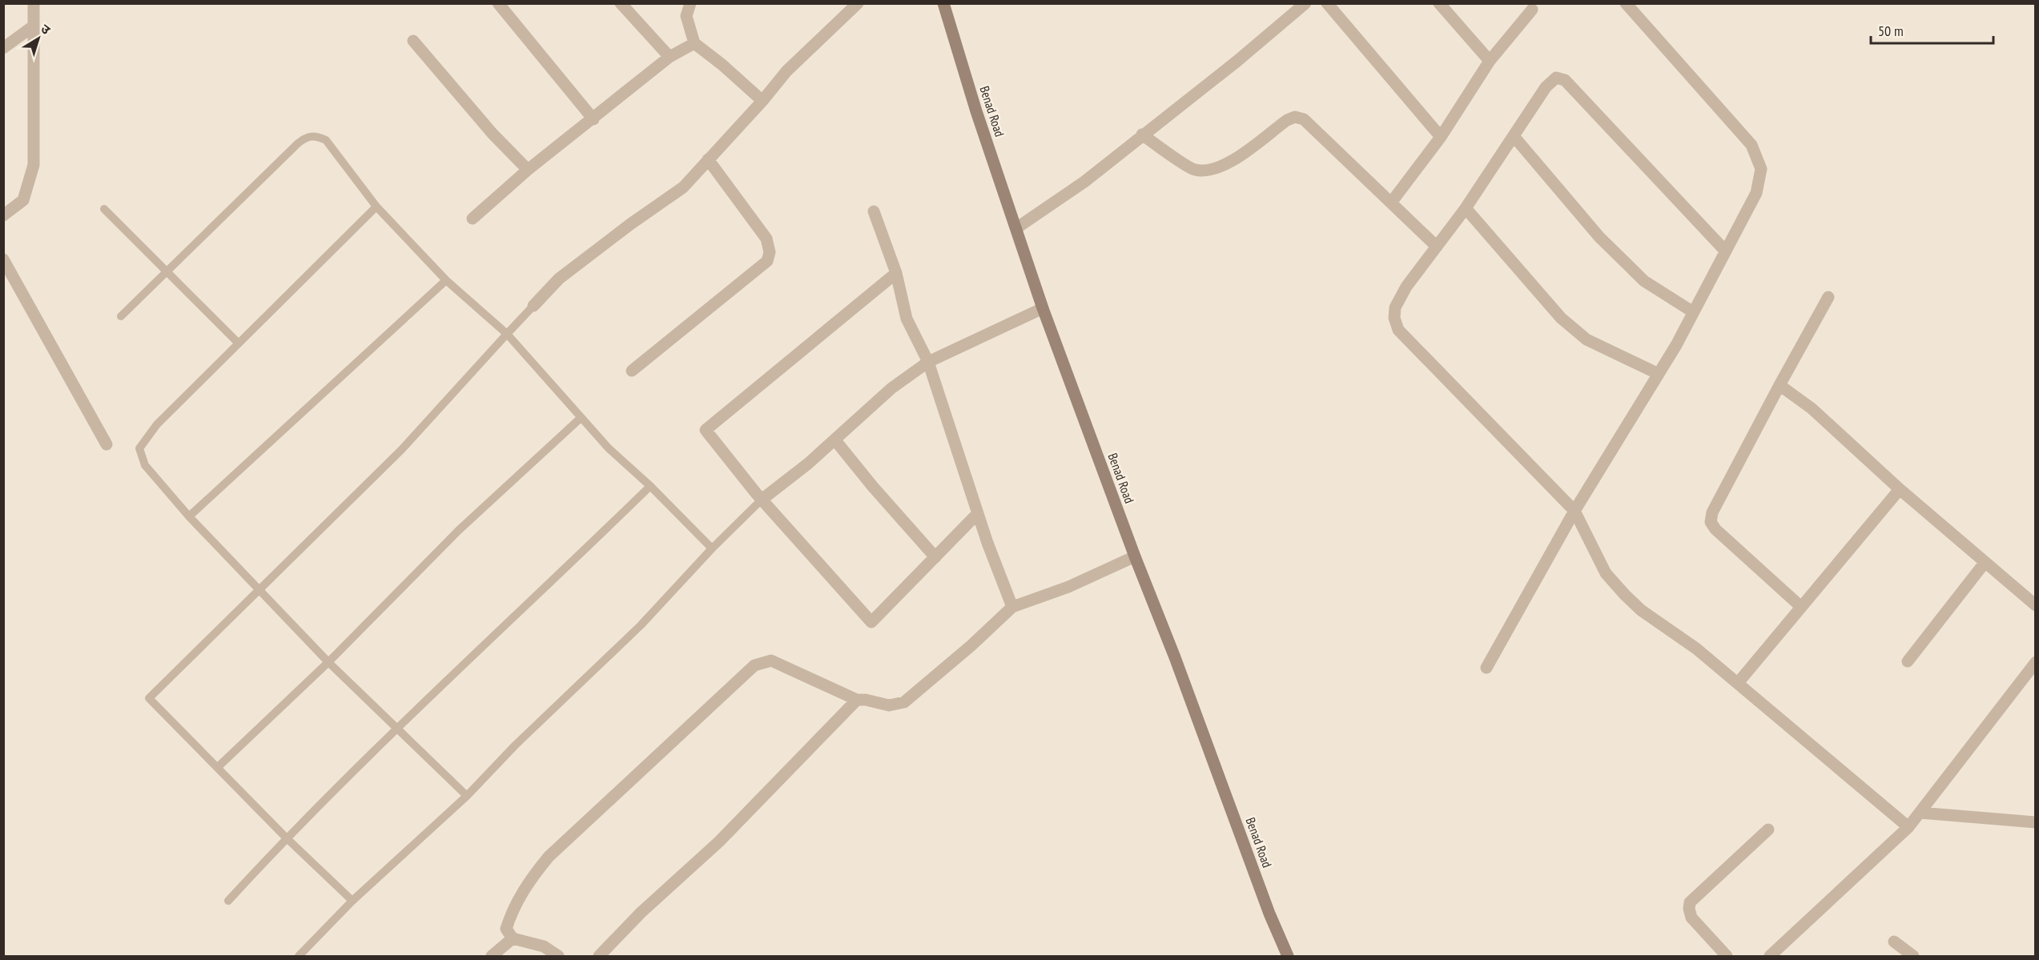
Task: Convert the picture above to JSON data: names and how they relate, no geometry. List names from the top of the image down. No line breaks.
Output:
{"streets":{"main road":["Benad Road"]},"scale_bar":"50 m","north":"top right"}
